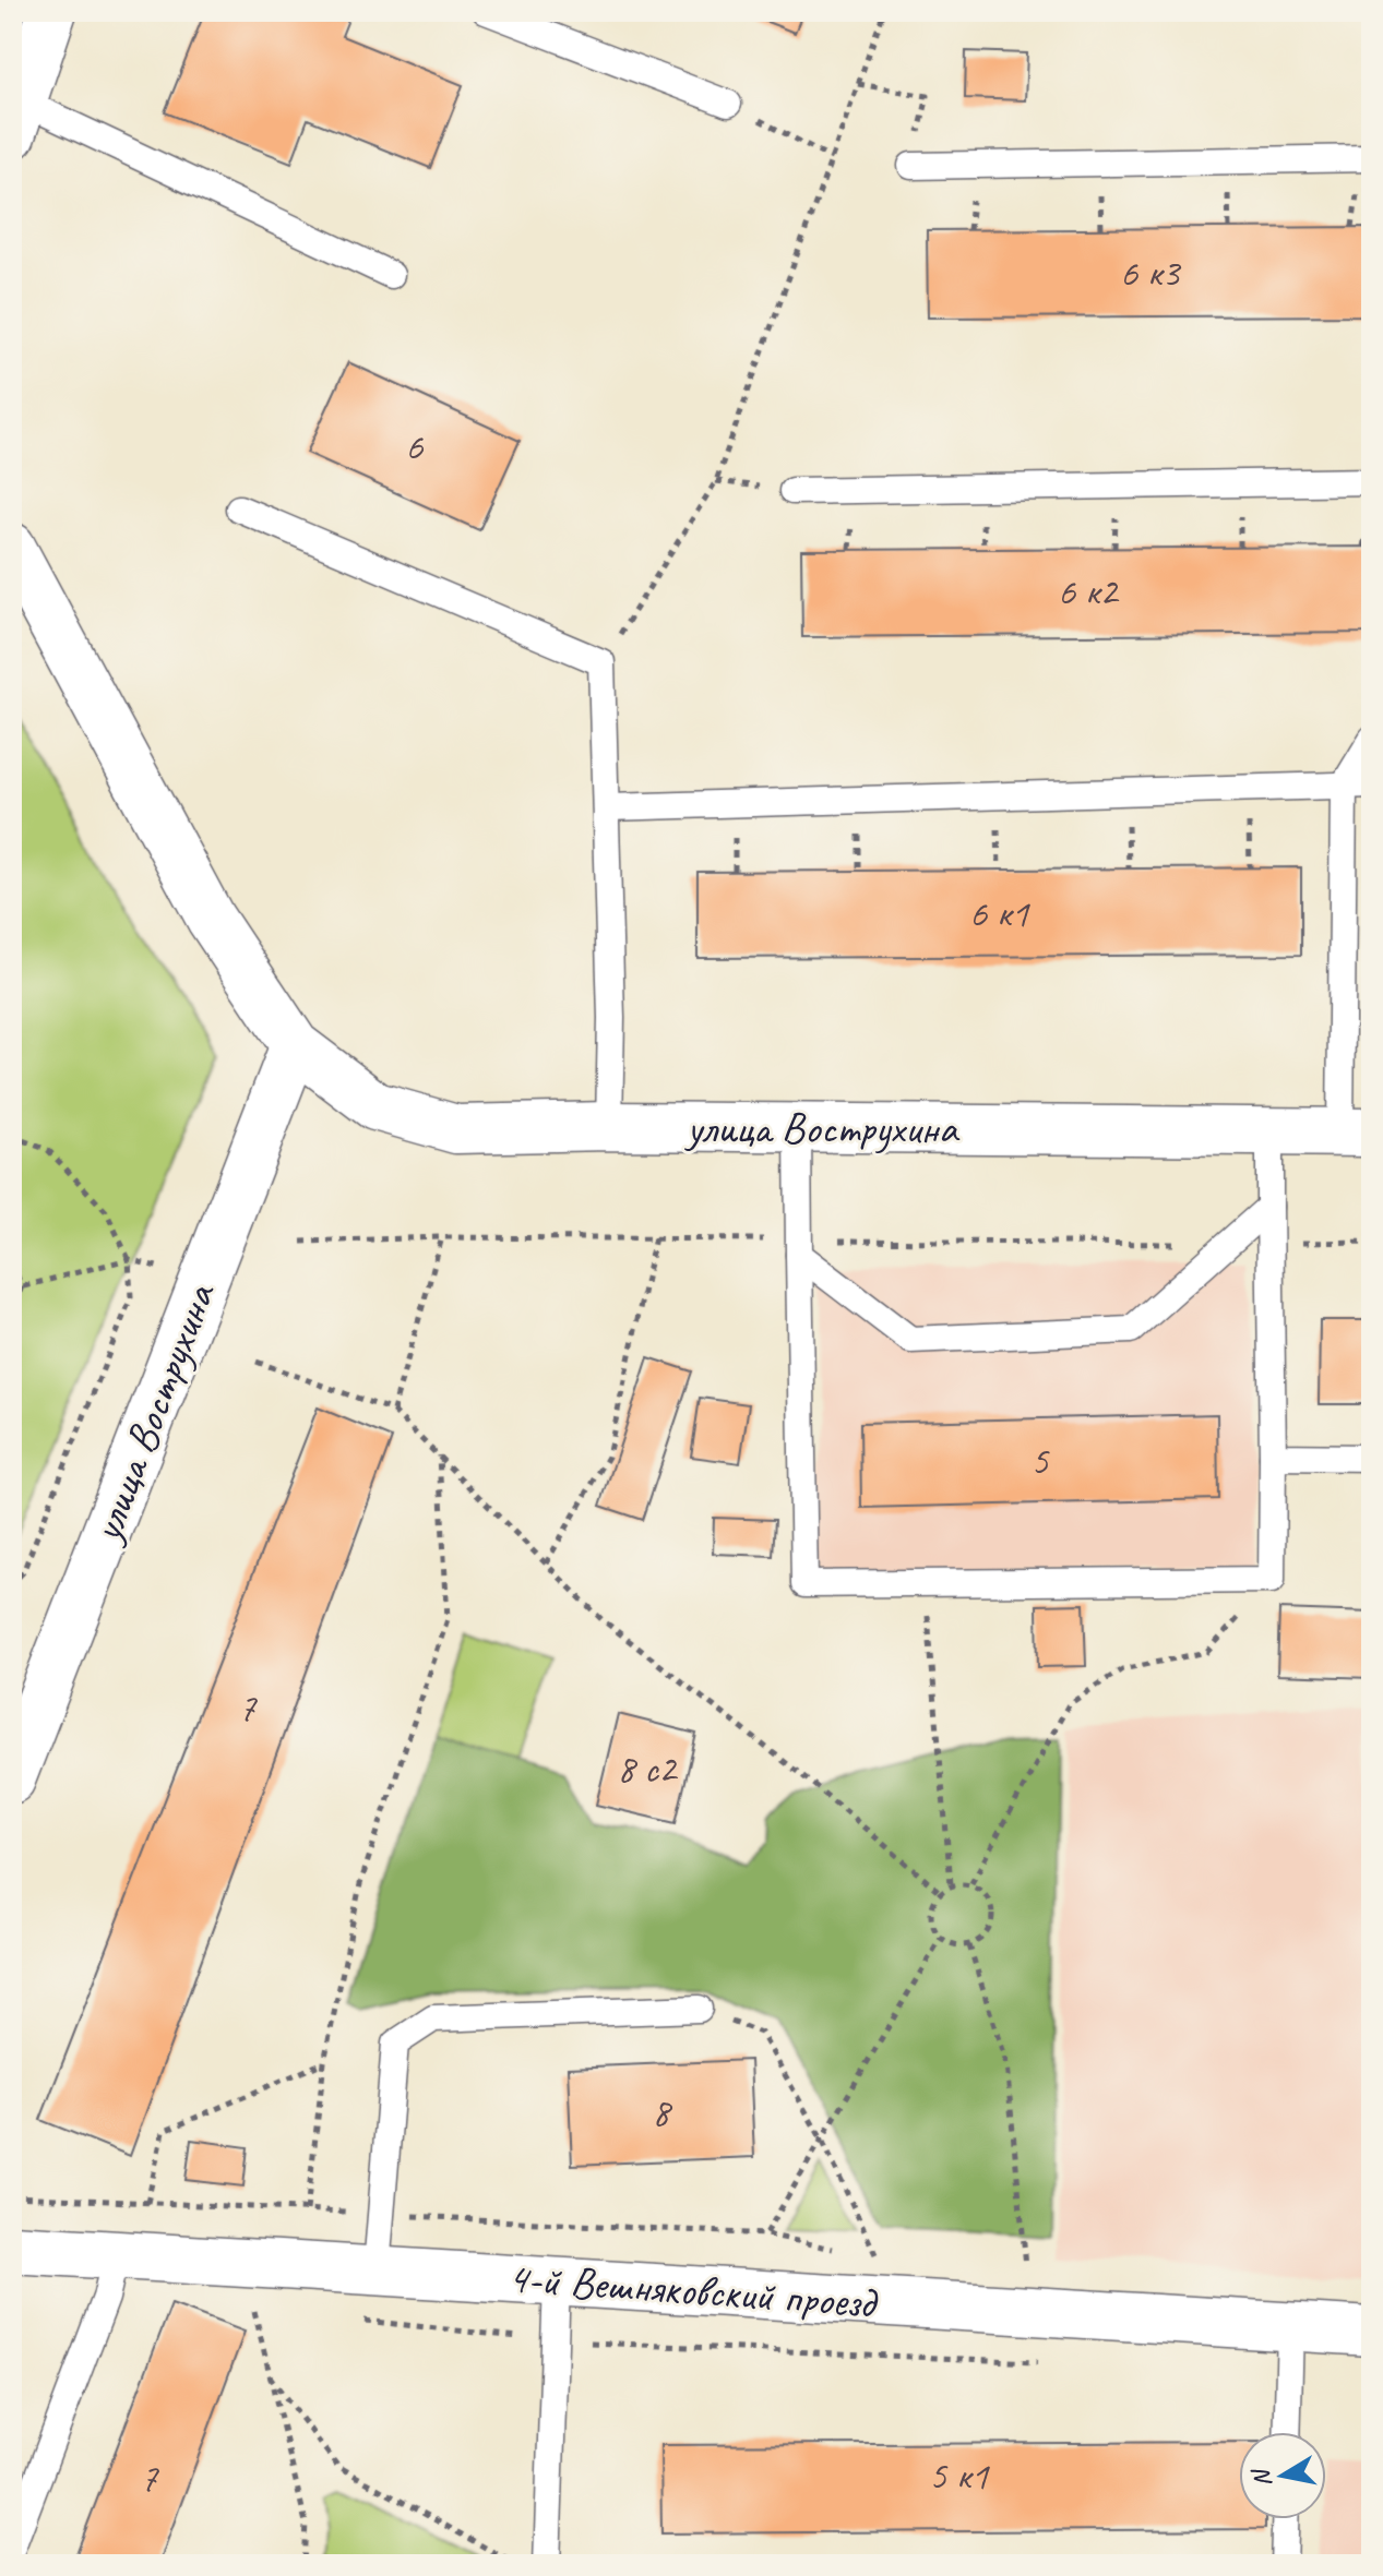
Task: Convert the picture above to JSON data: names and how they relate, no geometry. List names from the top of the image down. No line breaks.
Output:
{"streets":{"street":["улица Вострухина","4-й Вешняковский проезд"]},"house_numbers":["6 к3","6","6 к2","6 к1","5","7","8 с2","8","5 к1","7"],"north":"left"}
